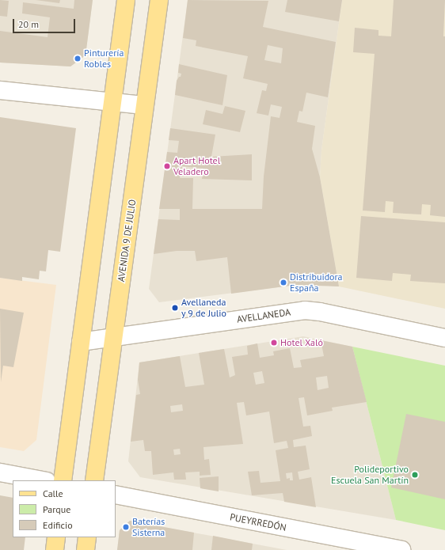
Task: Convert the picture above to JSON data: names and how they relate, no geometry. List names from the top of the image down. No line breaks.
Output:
{"streets":{"main road":["AVENIDA 9 DE JULIO"],"street":["AVELLANEDA","PUEYRREDÓN"]},"crossings":[["AVENIDA 9 DE JULIO","AVELLANEDA"]],"places":["Pinturería Robles","Apart Hotel Veladero","Distribuidora España","Avellaneda y 9 de Julio","Hotel Xaló","Polideportivo Escuela San Martín","Baterías Sisterna"],"legend":["Calle","Parque","Edificio"],"scale_bar":"20 m"}
